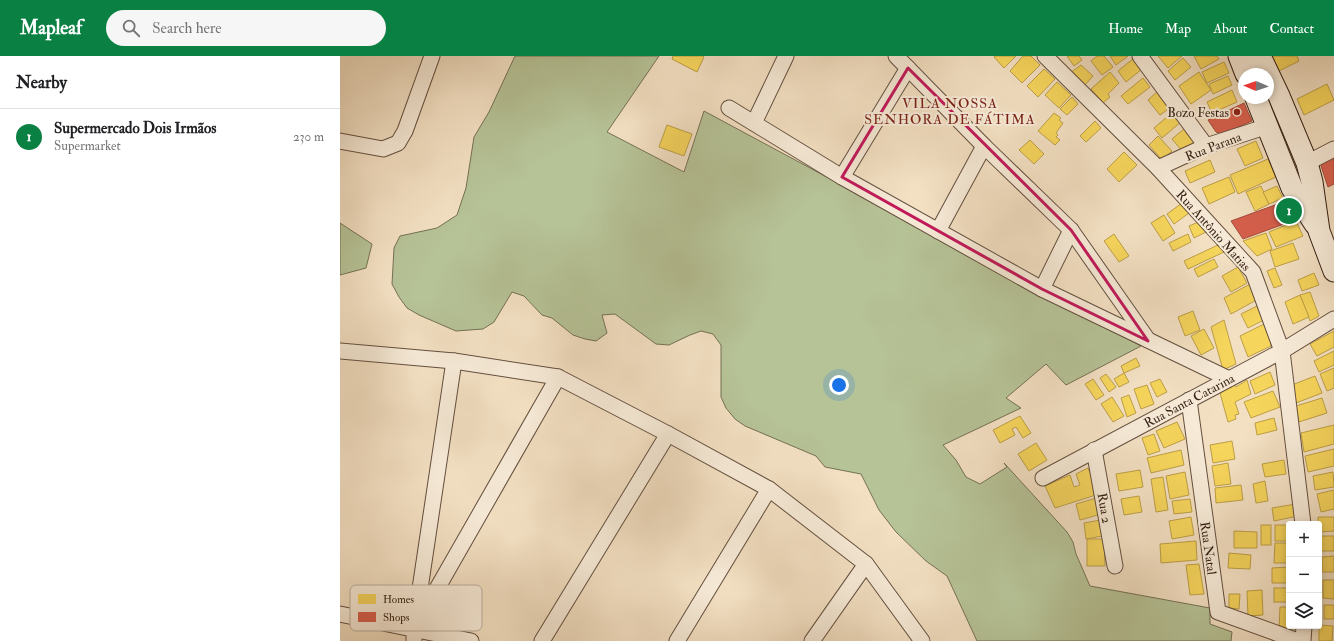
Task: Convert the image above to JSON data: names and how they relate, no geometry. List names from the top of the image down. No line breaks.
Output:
{"streets":{"street":["Rua Parana","Rua Antônio Matias","Rua Santa Catarina","Rua 2","Rua Natal"]},"crossings":[["Rua Parana","Rua Antônio Matias"],["Rua Antônio Matias","Rua Santa Catarina"],["Rua Santa Catarina","Rua 2"],["Rua Santa Catarina","Rua Natal"]],"districts":["VILA NOSSA SENHORA DE FÁTIMA"],"places":["Bozo Festas"],"legend":["Homes","Shops"],"north":"left","page":{"header":"Mapleaf","search":"Search here","nav":["Home","Map","About","Contact"],"heading":"Nearby","list":[{"mark":"1","name":"Supermercado Dois Irmãos","note":"Supermarket","value":"230 m"}],"pins":"1","map_buttons":["+","−"]}}
